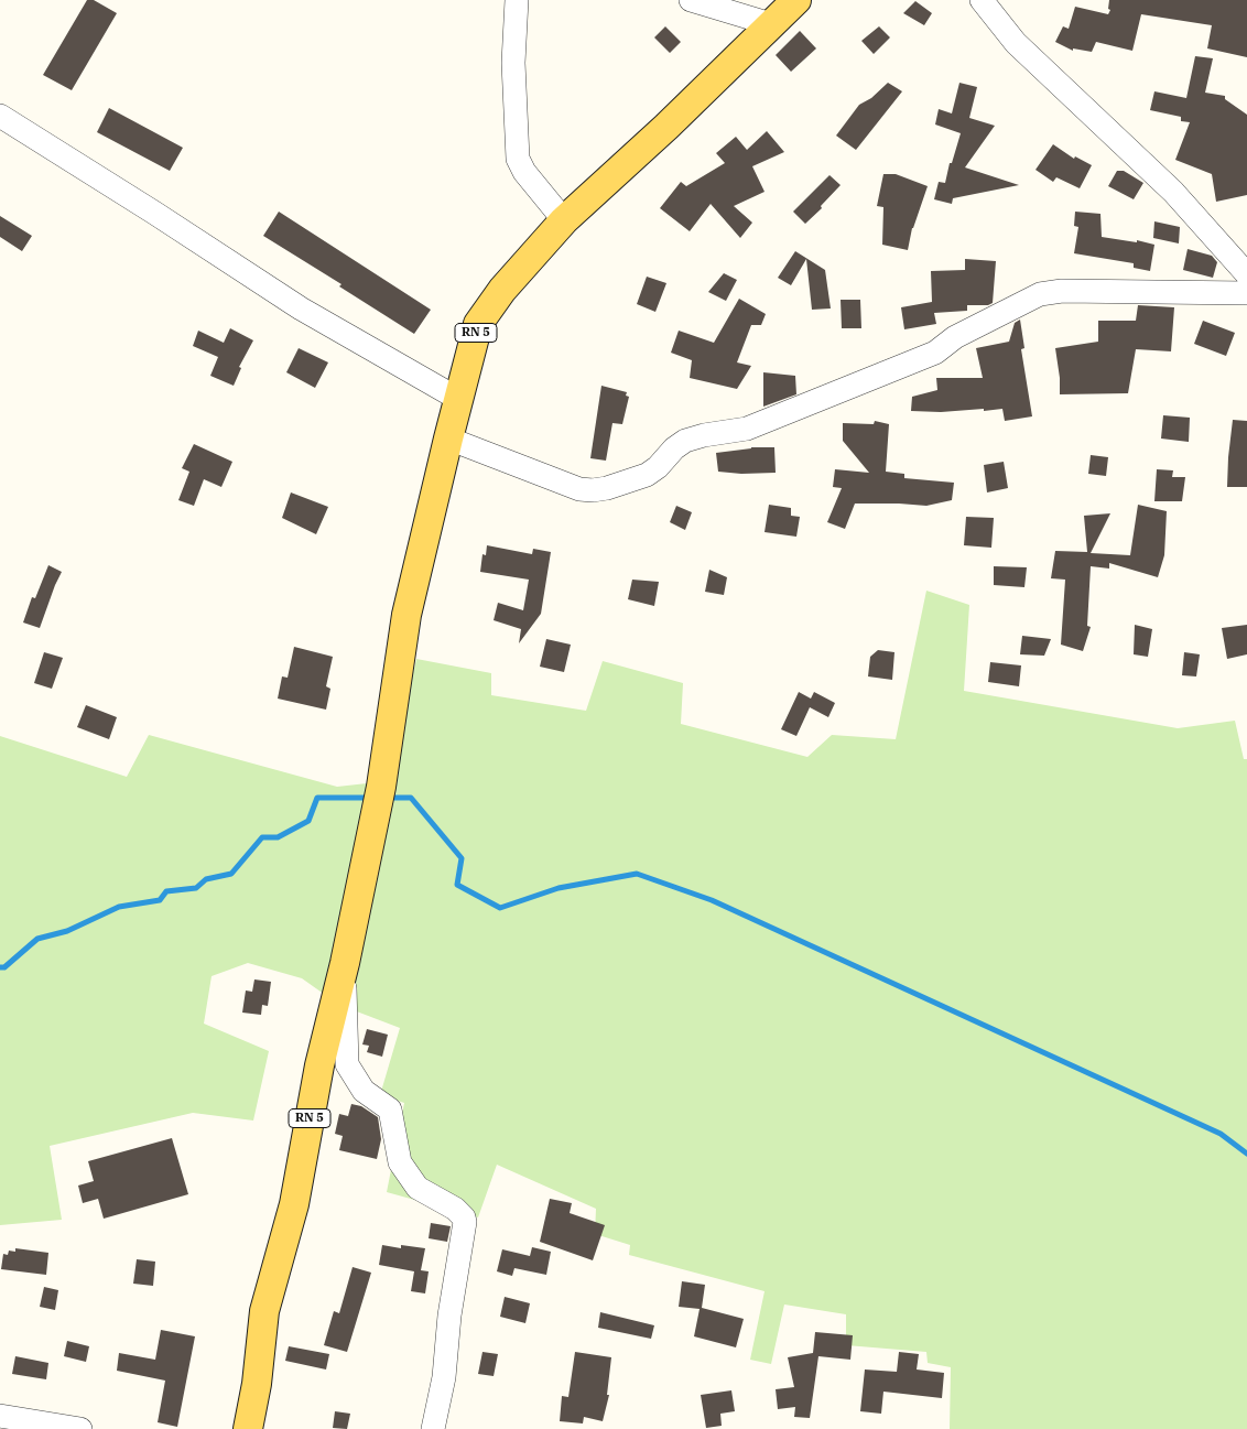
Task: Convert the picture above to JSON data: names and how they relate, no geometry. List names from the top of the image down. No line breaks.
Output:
{"streets":{"main road":["RN 5"]}}
